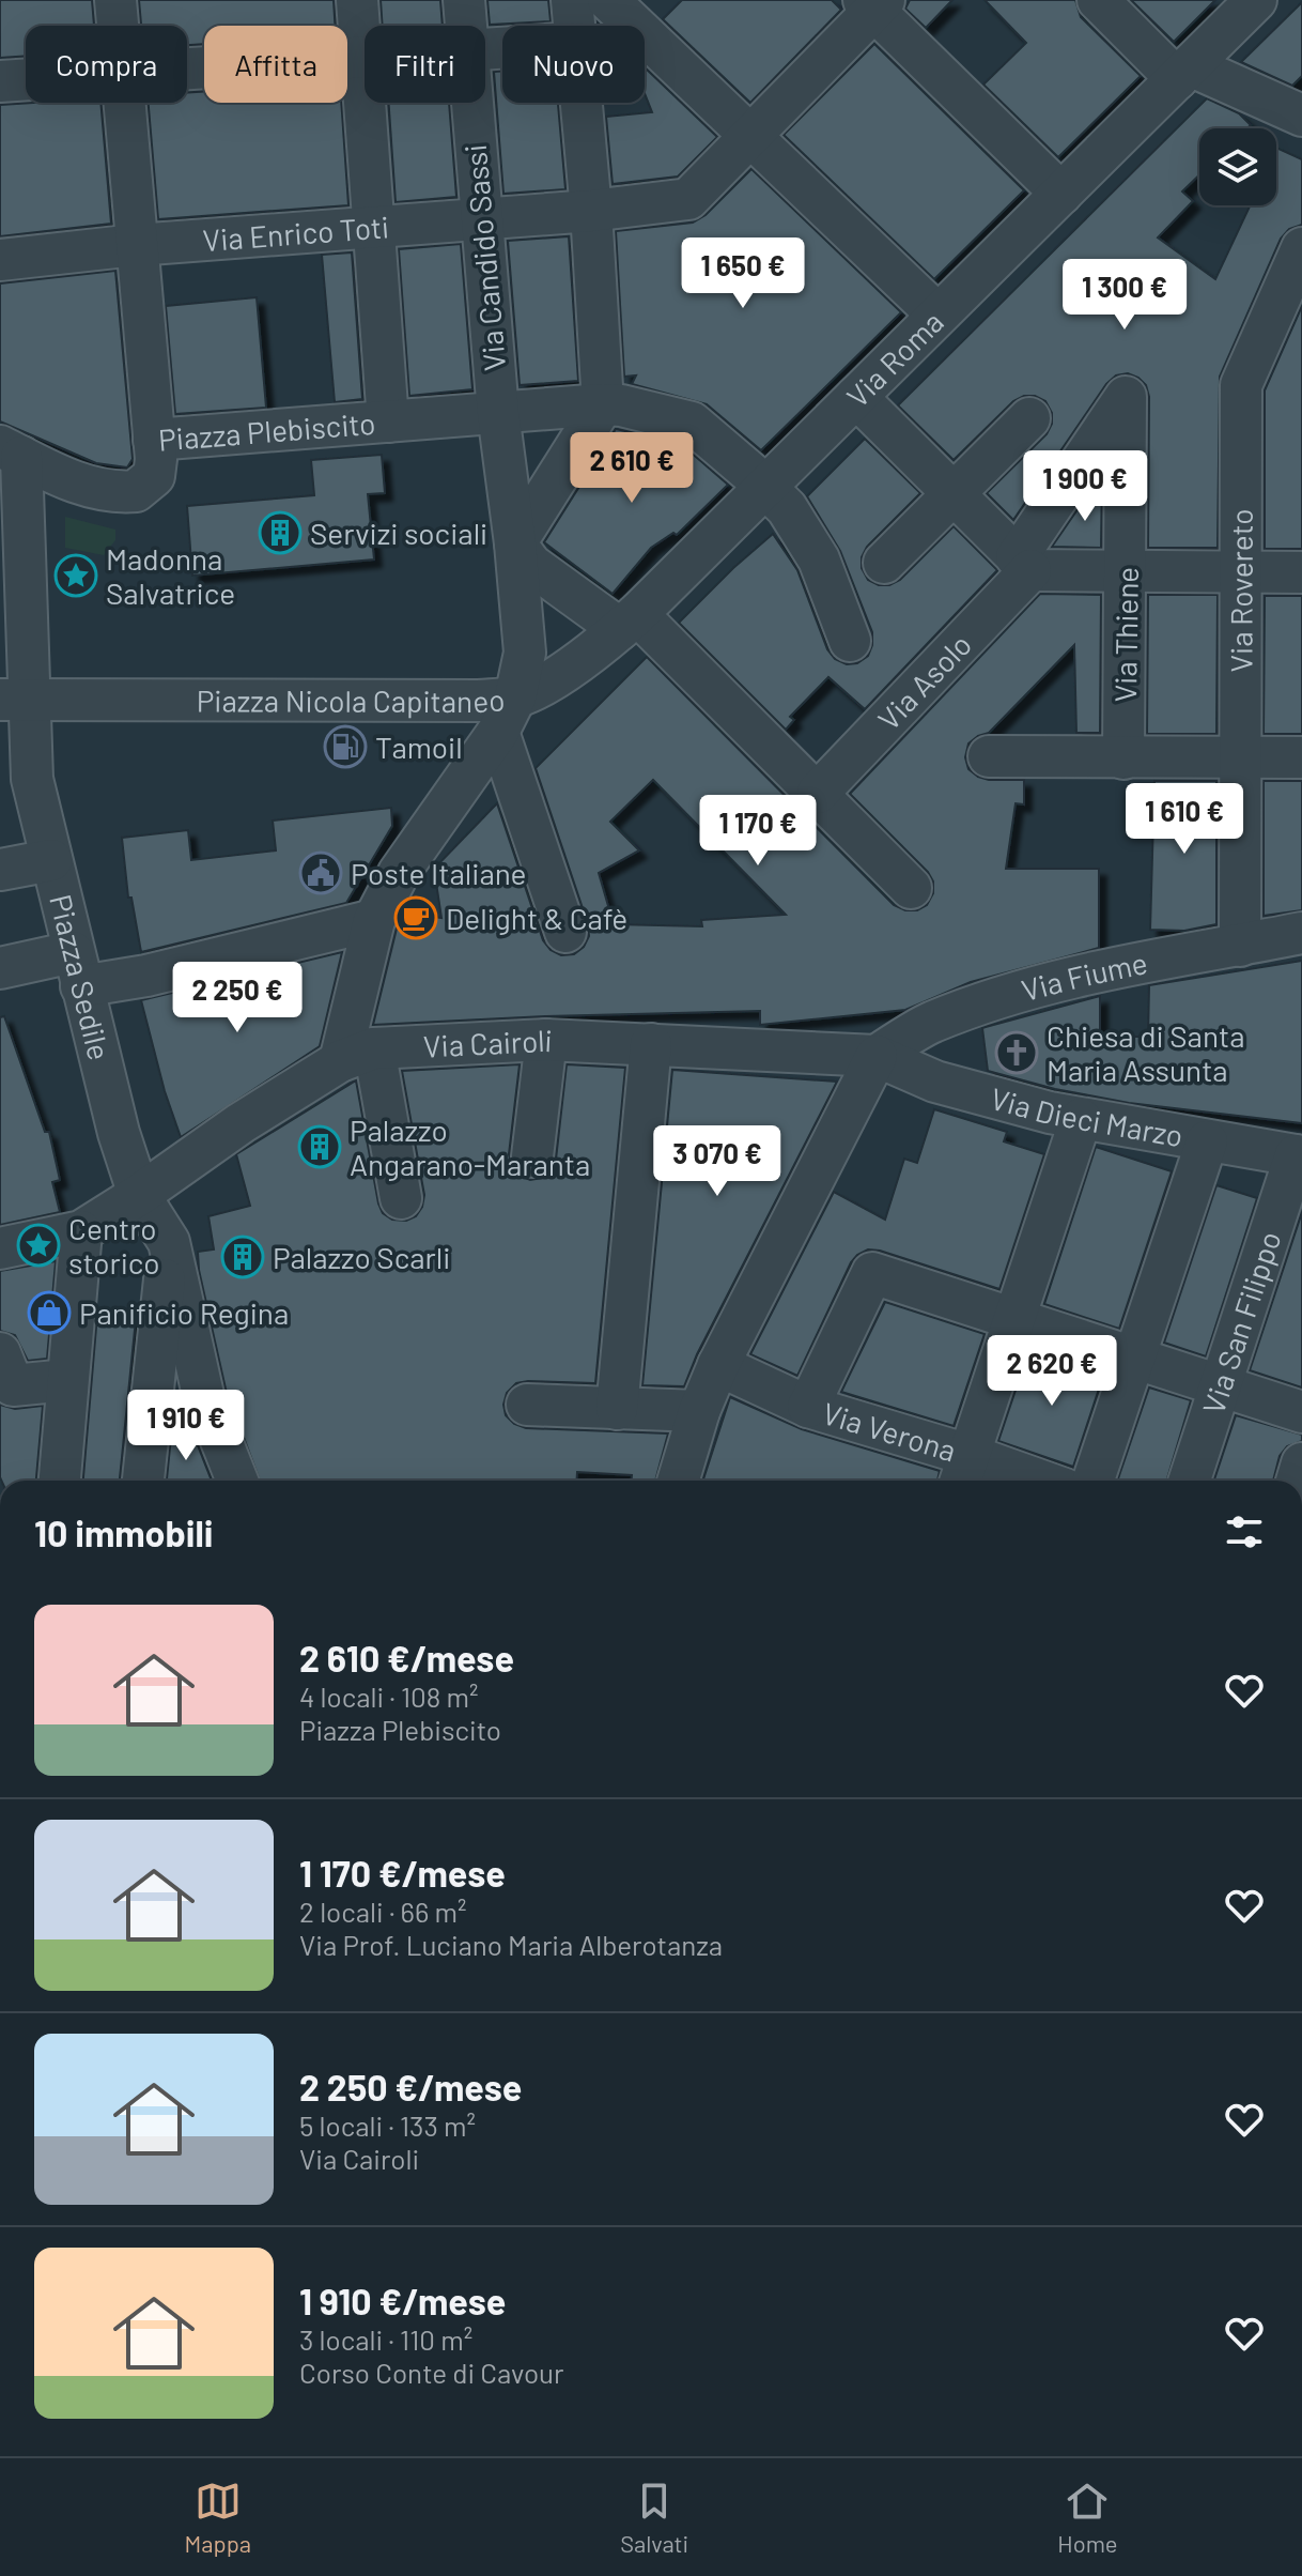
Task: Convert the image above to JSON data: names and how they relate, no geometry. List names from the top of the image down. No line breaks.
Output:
{"streets":{"street":["Via Enrico Toti","Via Candido Sassi","Via Roma","Piazza Plebiscito","Via Rovereto","Via Thiene","Via Asolo","Piazza Nicola Capitaneo","Piazza Sedile","Via Fiume","Via Cairoli","Via Dieci Marzo","Via San Filippo","Via Verona"]},"crossings":[["Via Enrico Toti","Via Candido Sassi"],["Via Candido Sassi","Piazza Plebiscito"],["Via Roma","Piazza Plebiscito"],["Via Roma","Piazza Nicola Capitaneo"],["Piazza Plebiscito","Piazza Nicola Capitaneo"],["Piazza Plebiscito","Piazza Sedile"],["Via Rovereto","Via Fiume"],["Via Thiene","Via Asolo"],["Piazza Nicola Capitaneo","Piazza Sedile"],["Piazza Nicola Capitaneo","Via Cairoli"],["Piazza Sedile","Via Cairoli"],["Via Fiume","Via Cairoli"],["Via Fiume","Via Dieci Marzo"],["Via Cairoli","Via Dieci Marzo"],["Via Dieci Marzo","Via San Filippo"]],"places":{"building":["Servizi sociali","Palazzo Angarano-Maranta","Palazzo Scarli"],"place":["Madonna Salvatrice","Centro storico"],"fuel station":["Tamoil"],"public building":["Poste Italiane"],"cafe":["Delight & Cafè"],"church":["Chiesa di Santa Maria Assunta"],"shop":["Panificio Regina"]},"page":{"chip":["Compra","Affitta","Filtri","Nuovo"],"price":["1 650 €","1 300 €","2 610 €","1 900 €","1 610 €","1 170 €","2 250 €","3 070 €","2 620 €","1 910 €"],"heading":"10 immobili","list":[{"name":"2 610 €/mese","note":"4 locali · 108 m² · Piazza Plebiscito"},{"name":"1 170 €/mese","note":"2 locali · 66 m² · Via Prof. Luciano Maria Alberotanza"},{"name":"2 250 €/mese","note":"5 locali · 133 m² · Via Cairoli"},{"name":"1 910 €/mese","note":"3 locali · 110 m² · Corso Conte di Cavour"}],"tabs":["Mappa","Salvati","Home"]}}
